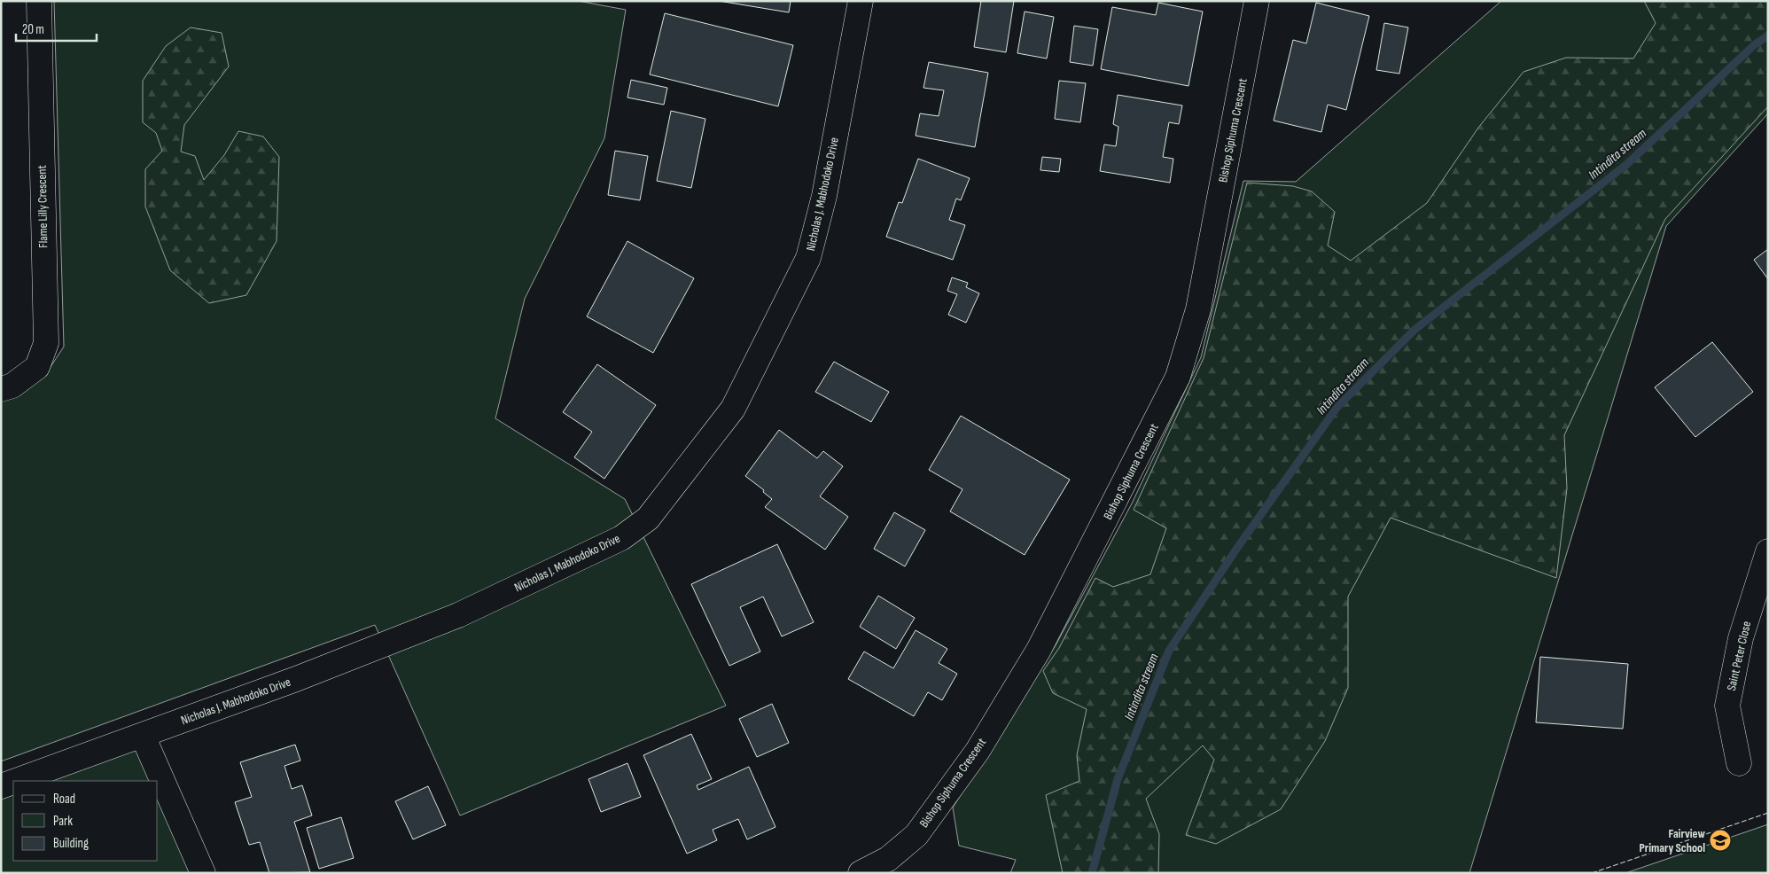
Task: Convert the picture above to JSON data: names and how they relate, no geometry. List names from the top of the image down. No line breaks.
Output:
{"streets":{"street":["Bishop Siphuma Crescent","Nicholas J. Mabhodoko Drive","Flame Lilly Crescent","Saint Peter Close"]},"water":["Intindita stream"],"places":{"school or university":["Fairview Primary School"]},"legend":["Road","Park","Building"],"scale_bar":"20 m"}
